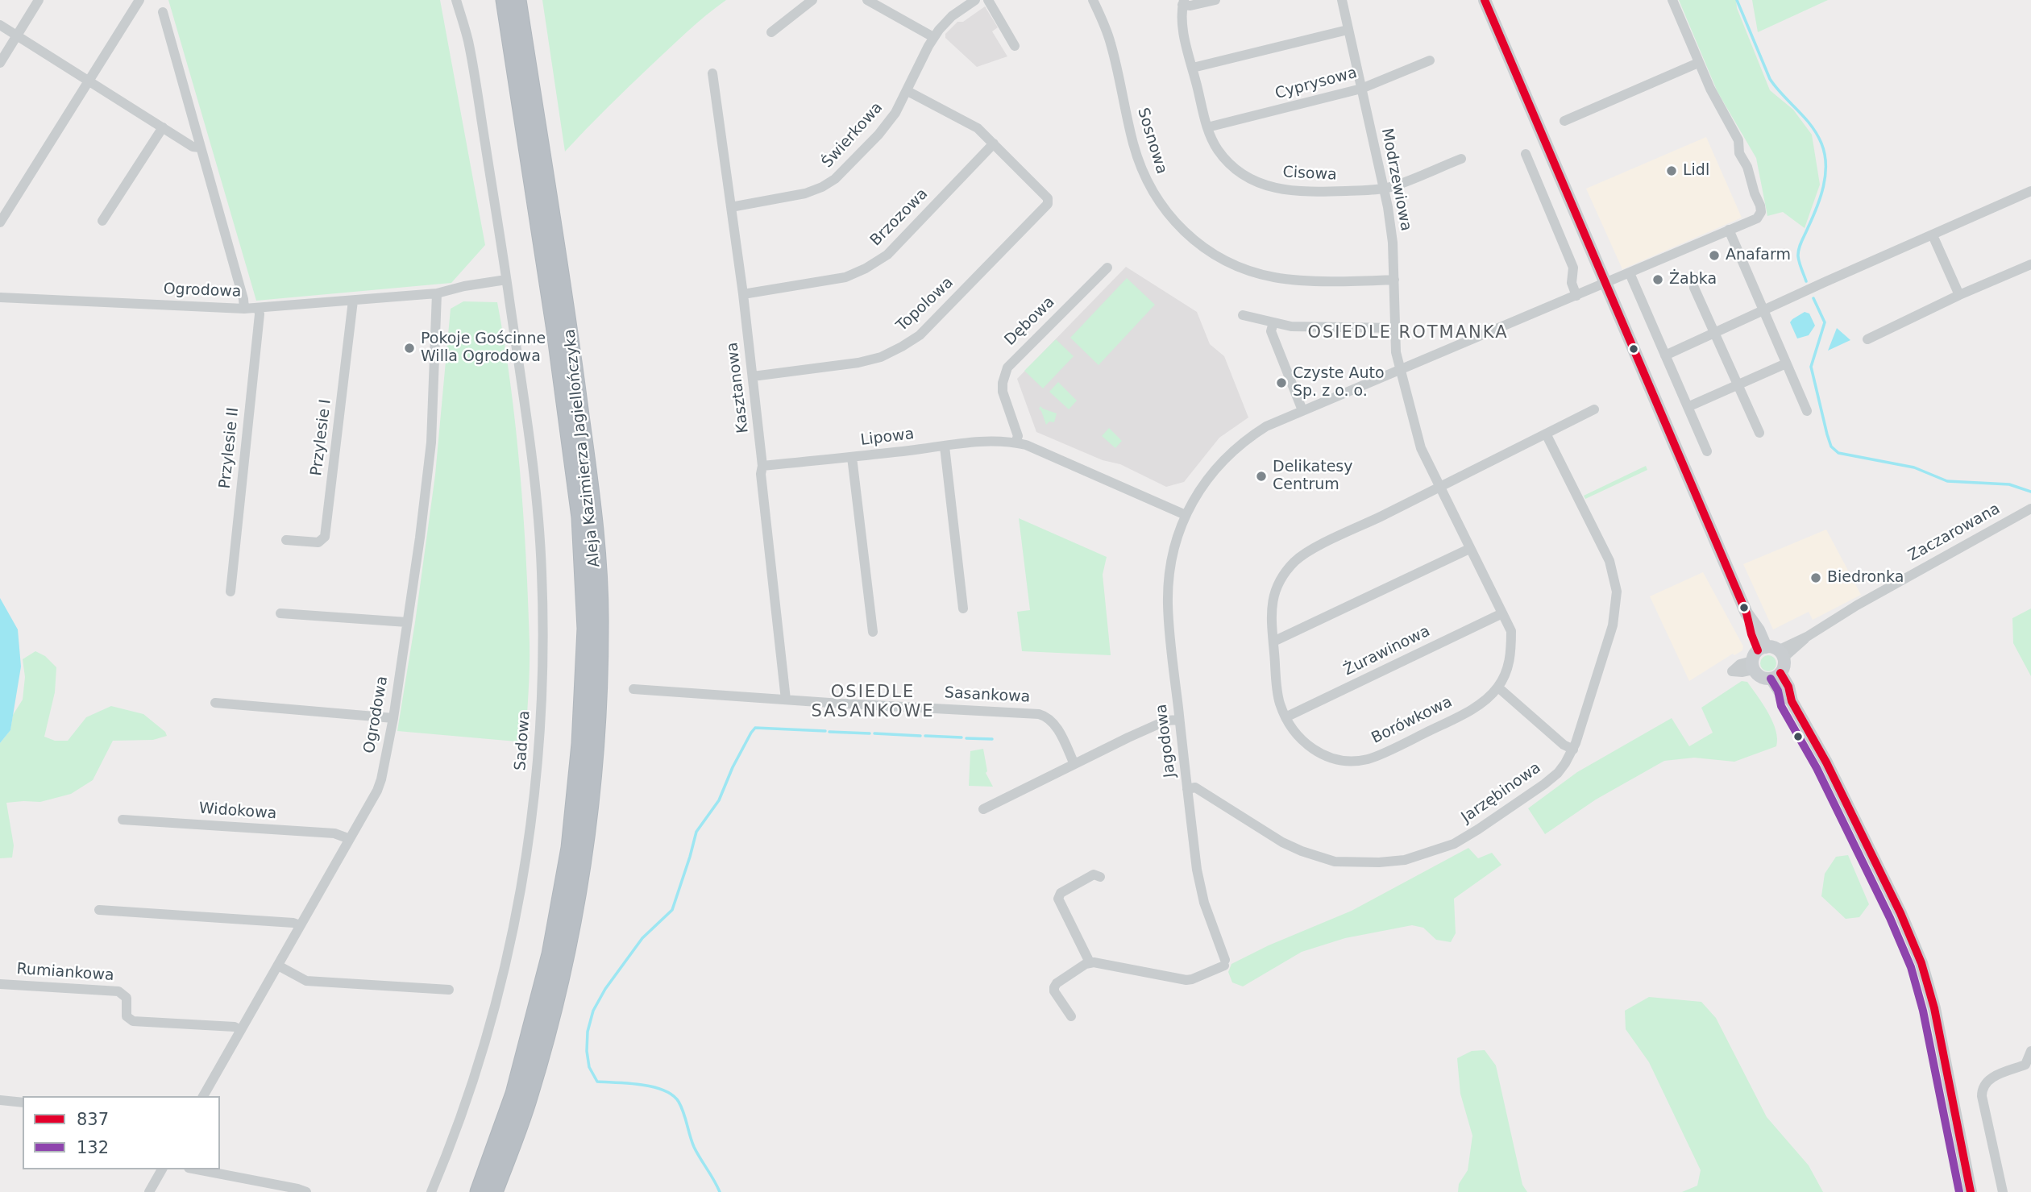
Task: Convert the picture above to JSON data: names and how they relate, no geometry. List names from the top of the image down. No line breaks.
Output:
{"streets":{"highway":["Aleja Kazimierza Jagiellończyka"],"street":["Cyprysowa","Świerkowa","Sosnowa","Cisowa","Modrzewiowa","Brzozowa","Ogrodowa","Topolowa","Dębowa","Kasztanowa","Przylesie I","Lipowa","Przylesie II","Zaczarowana","Żurawinowa","Sasankowa","Borówkowa","Sadowa","Jagodowa","Jarzębinowa","Widokowa","Rumiankowa"]},"crossings":[["Cyprysowa","Cisowa"],["Cyprysowa","Modrzewiowa"],["Świerkowa","Kasztanowa"],["Sosnowa","Modrzewiowa"],["Cisowa","Modrzewiowa"],["Modrzewiowa","Borówkowa"],["Modrzewiowa","Jagodowa"],["Brzozowa","Topolowa"],["Brzozowa","Kasztanowa"],["Ogrodowa","Przylesie I"],["Ogrodowa","Przylesie II"],["Ogrodowa","Sadowa"],["Ogrodowa","Widokowa"],["Ogrodowa","Rumiankowa"],["Topolowa","Kasztanowa"],["Dębowa","Lipowa"],["Kasztanowa","Lipowa"],["Kasztanowa","Sasankowa"],["Lipowa","Jagodowa"],["Żurawinowa","Borówkowa"],["Borówkowa","Jagodowa"],["Jagodowa","Jarzębinowa"]],"districts":["OSIEDLE ROTMANKA","OSIEDLE SASANKOWE"],"places":["Lidl","Anafarm","Żabka","Pokoje Gościnne Willa Ogrodowa","Czyste Auto Sp. z o. o.","Delikatesy Centrum","Biedronka"],"lines":["transit line 837","transit line 132"],"legend":["837","132"]}
